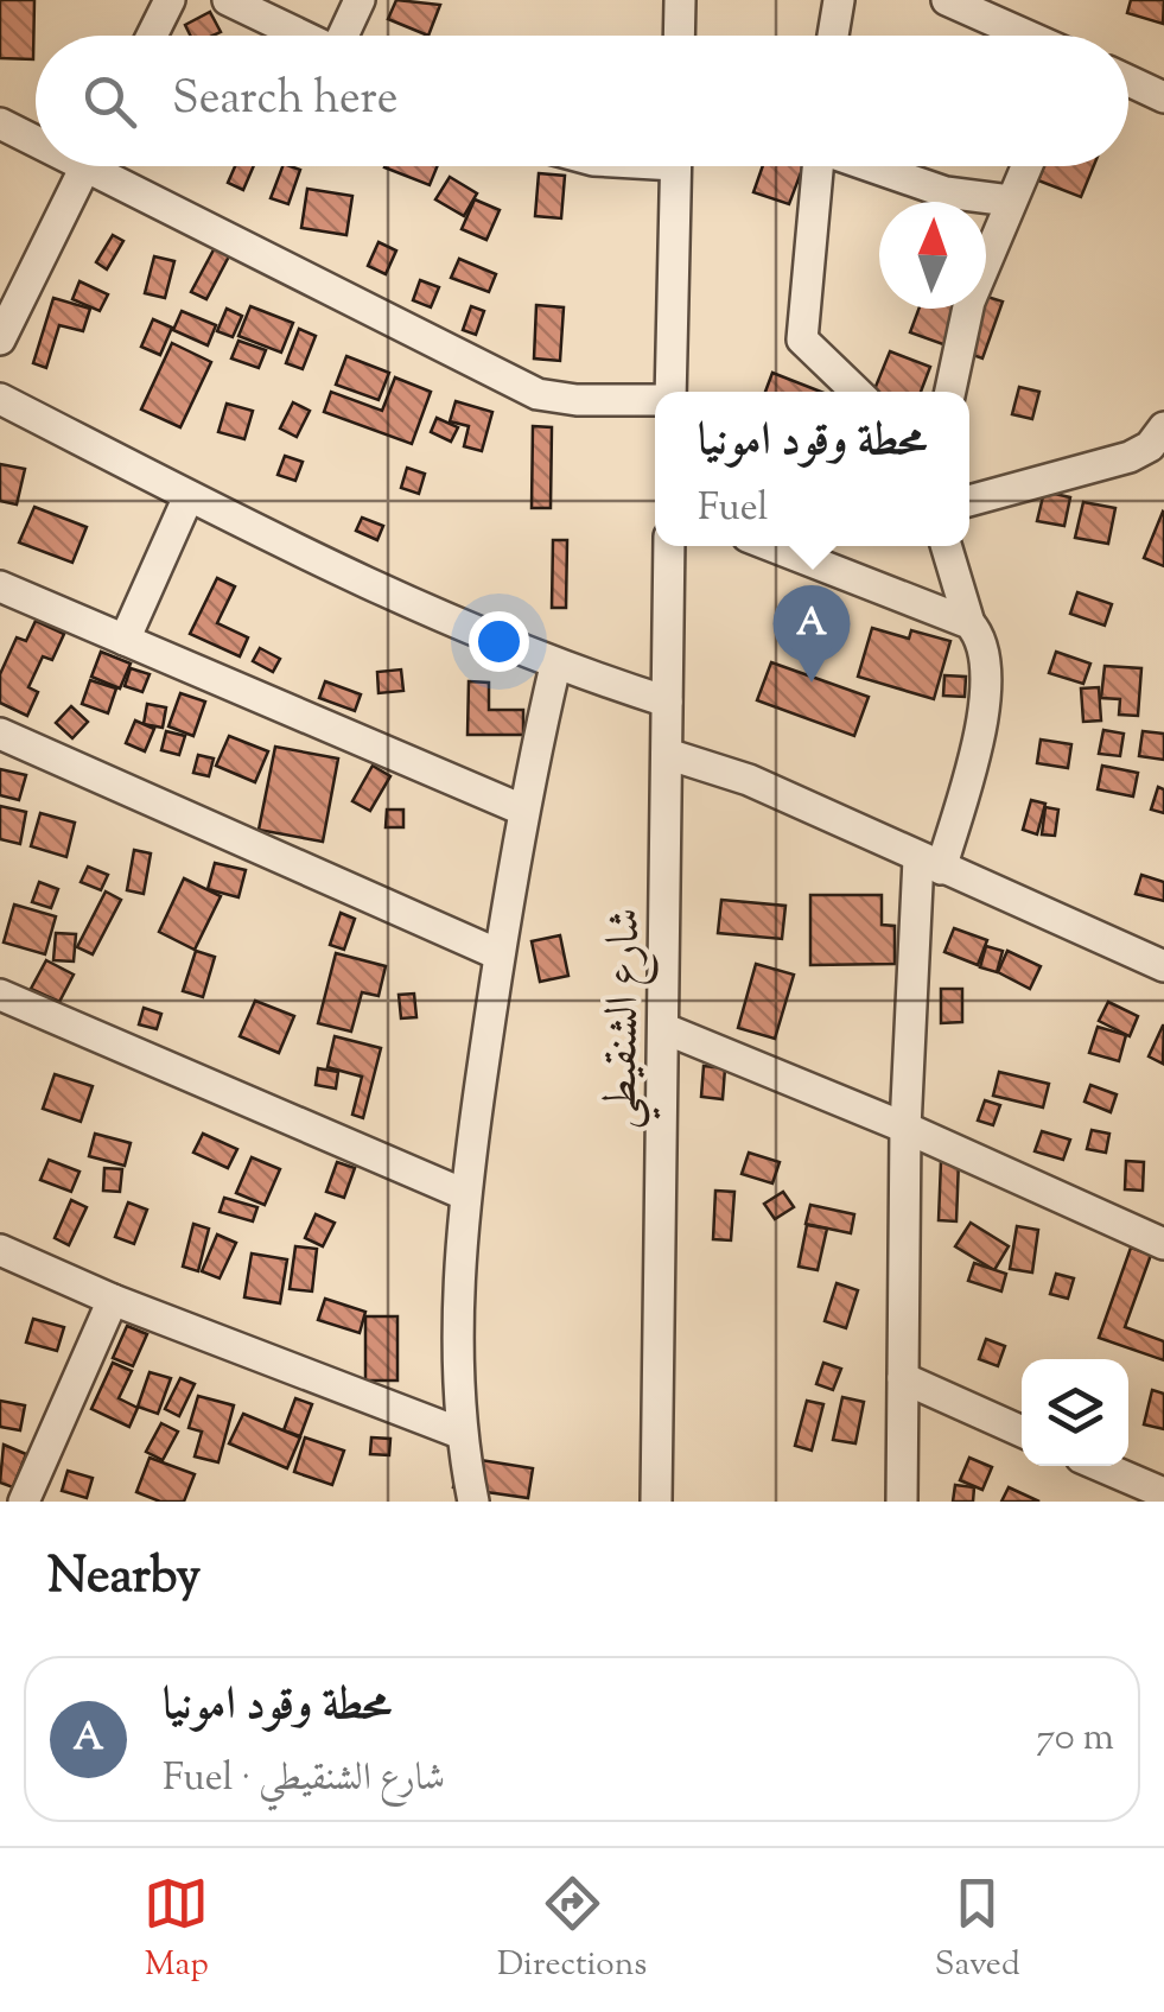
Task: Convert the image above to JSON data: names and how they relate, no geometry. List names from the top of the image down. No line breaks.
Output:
{"streets":{"street":["شارع الشنقيطي"]},"north":"top","page":{"search":"Search here","popup":["محطة وقود امونيا","Fuel"],"pins":"A","heading":"Nearby","list":[{"mark":"A","name":"محطة وقود امونيا","note":"Fuel · شارع الشنقيطي","value":"70 m"}],"nav":["Map","Directions","Saved"]}}
